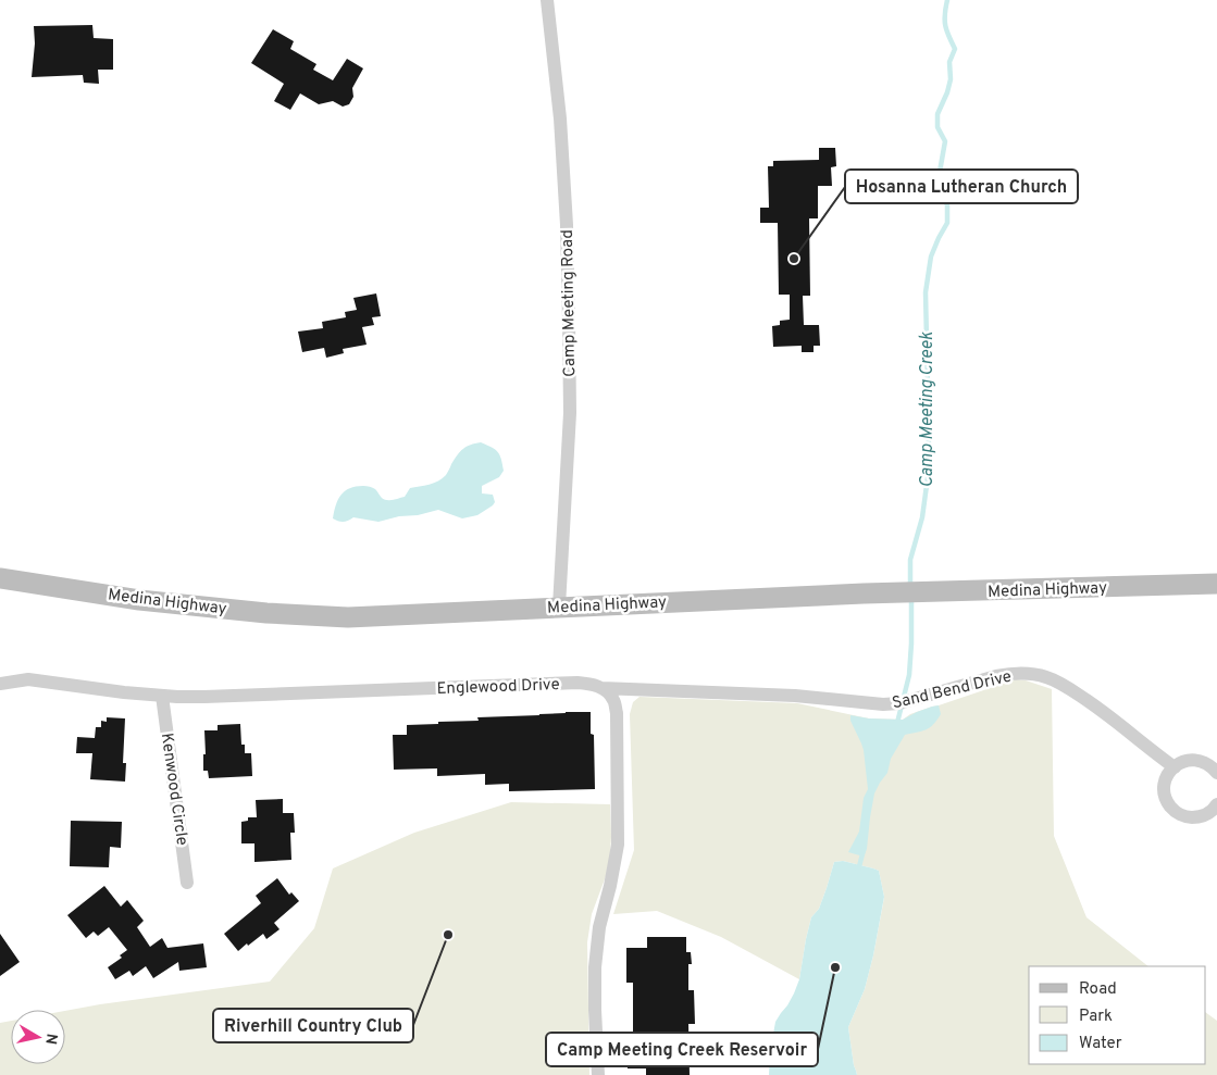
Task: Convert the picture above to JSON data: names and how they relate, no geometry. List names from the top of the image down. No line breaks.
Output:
{"streets":{"main road":["Medina Highway"],"street":["Camp Meeting Road","Englewood Drive","Sand Bend Drive","Kenwood Circle"]},"crossings":[["Camp Meeting Road","Medina Highway"],["Englewood Drive","Sand Bend Drive"],["Englewood Drive","Kenwood Circle"]],"water":["Camp Meeting Creek"],"places":["Hosanna Lutheran Church","Riverhill Country Club","Camp Meeting Creek Reservoir"],"legend":["Road","Park","Water"],"north":"right"}
